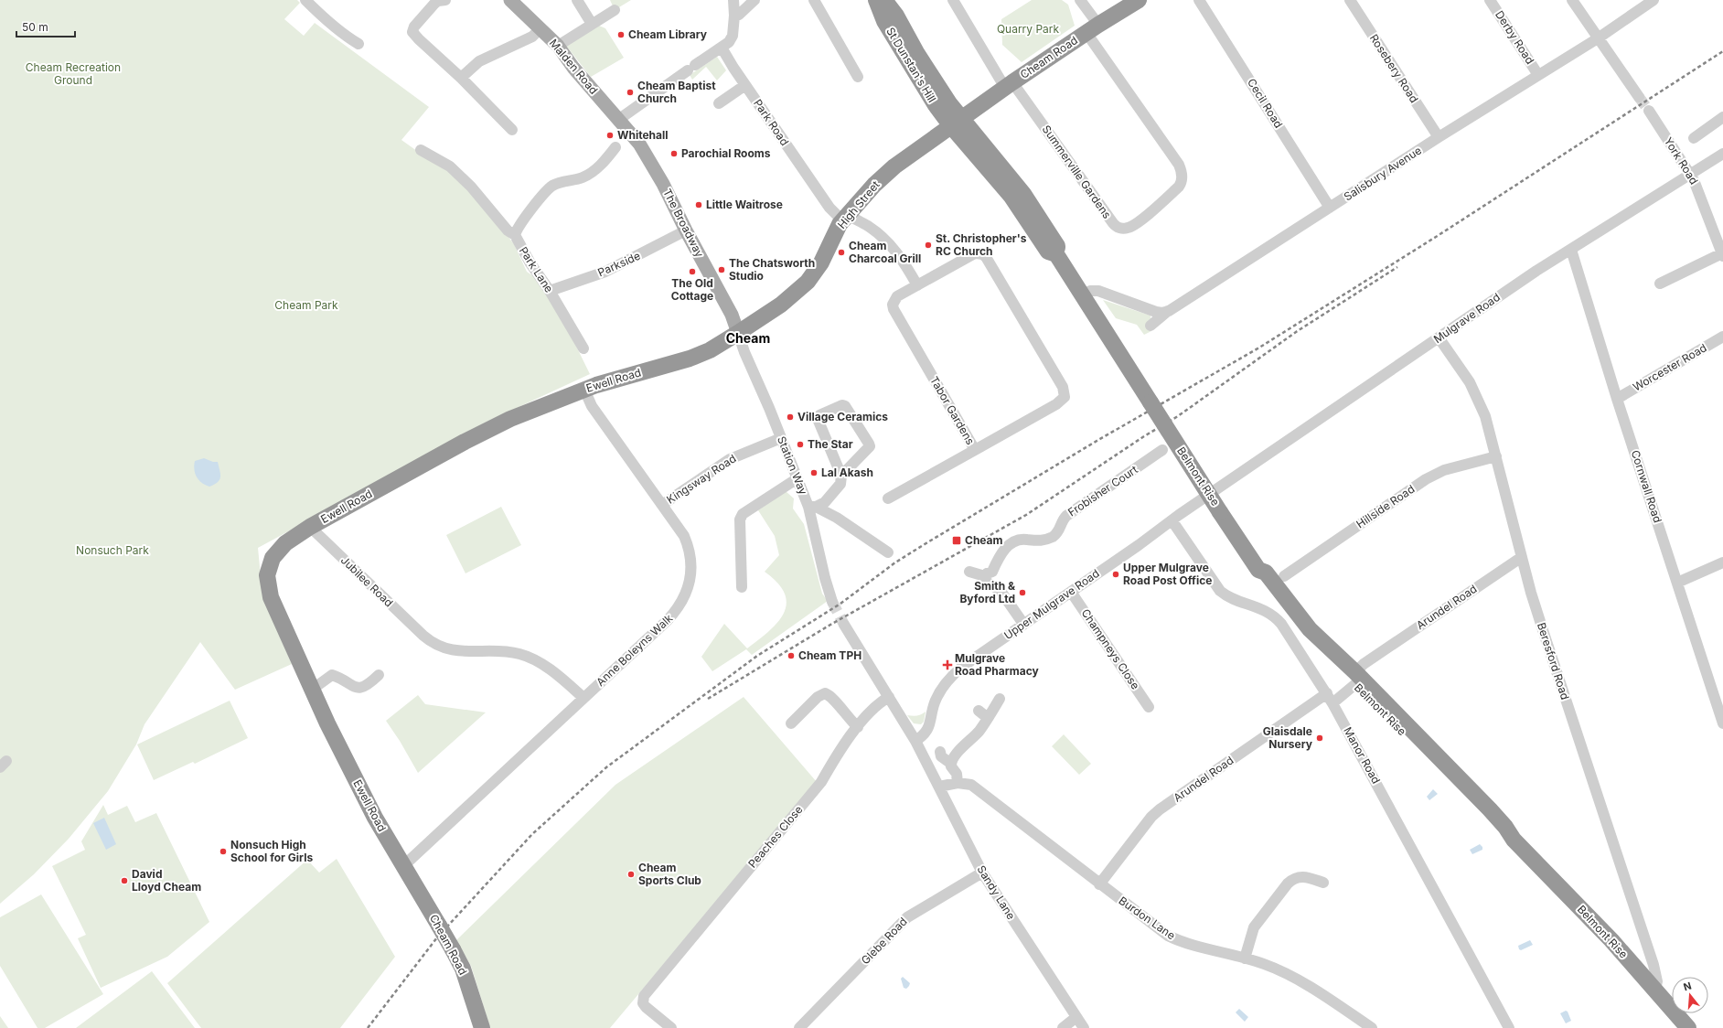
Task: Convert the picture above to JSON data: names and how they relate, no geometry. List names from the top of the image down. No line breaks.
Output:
{"streets":{"highway":["Cheam Road","St Dunstan's Hill","High Street","Ewell Road","Belmont Rise"],"main road":["Malden Road","The Broadway"],"street":["Derby Road","Rosebery Road","Cecil Road","Park Road","York Road","Summerville Gardens","Salisbury Avenue","Parkside","Park Lane","Mulgrave Road","Worcester Road","Tabor Gardens","Station Way","Kingsway Road","Cornwall Road","Frobisher Court","Hillside Road","Jubilee Road","Upper Mulgrave Road","Arundel Road","Champneys Close","Anne Boleyns Walk","Beresford Road","Manor Road","Peaches Close","Sandy Lane","Burdon Lane","Glebe Road"]},"crossings":[["Derby Road","Salisbury Avenue"],["Cheam Road","St Dunstan's Hill"],["Cheam Road","Summerville Gardens"],["Cheam Road","High Street"],["Cheam Road","Ewell Road"],["Cheam Road","Belmont Rise"],["Cheam Road","Anne Boleyns Walk"],["St Dunstan's Hill","High Street"],["St Dunstan's Hill","Belmont Rise"],["Malden Road","The Broadway"],["Rosebery Road","Salisbury Avenue"],["Cecil Road","Salisbury Avenue"],["Park Road","High Street"],["Park Road","Tabor Gardens"],["York Road","Mulgrave Road"],["High Street","The Broadway"],["High Street","Ewell Road"],["High Street","Station Way"],["High Street","Belmont Rise"],["The Broadway","Parkside"],["The Broadway","Ewell Road"],["The Broadway","Station Way"],["Parkside","Park Lane"],["Mulgrave Road","Cornwall Road"],["Mulgrave Road","Upper Mulgrave Road"],["Mulgrave Road","Beresford Road"],["Worcester Road","Cornwall Road"],["Ewell Road","Station Way"],["Ewell Road","Jubilee Road"],["Ewell Road","Anne Boleyns Walk"],["Station Way","Kingsway Road"],["Belmont Rise","Arundel Road"],["Belmont Rise","Beresford Road"],["Kingsway Road","Anne Boleyns Walk"],["Hillside Road","Beresford Road"],["Jubilee Road","Anne Boleyns Walk"],["Upper Mulgrave Road","Champneys Close"],["Upper Mulgrave Road","Manor Road"],["Upper Mulgrave Road","Sandy Lane"],["Arundel Road","Beresford Road"],["Arundel Road","Manor Road"],["Arundel Road","Burdon Lane"],["Sandy Lane","Burdon Lane"],["Sandy Lane","Glebe Road"]],"districts":["Cheam"],"parks":["Quarry Park","Cheam Recreation Ground","Cheam Park","Nonsuch Park"],"places":{"other":["Cheam Library","Cheam Baptist Church","Whitehall","Parochial Rooms","Little Waitrose","St. Christopher's RC Church","Cheam Charcoal Grill","The Chatsworth Studio","The Old Cottage","Village Ceramics","The Star","Lal Akash","Upper Mulgrave Road Post Office","Smith & Byford Ltd","Cheam TPH","Glaisdale Nursery","Nonsuch High School for Girls","Cheam Sports Club","David Lloyd Cheam"],"transit":["Cheam"],"health":["Mulgrave Road Pharmacy"]},"scale_bar":"50 m","north":"top"}
